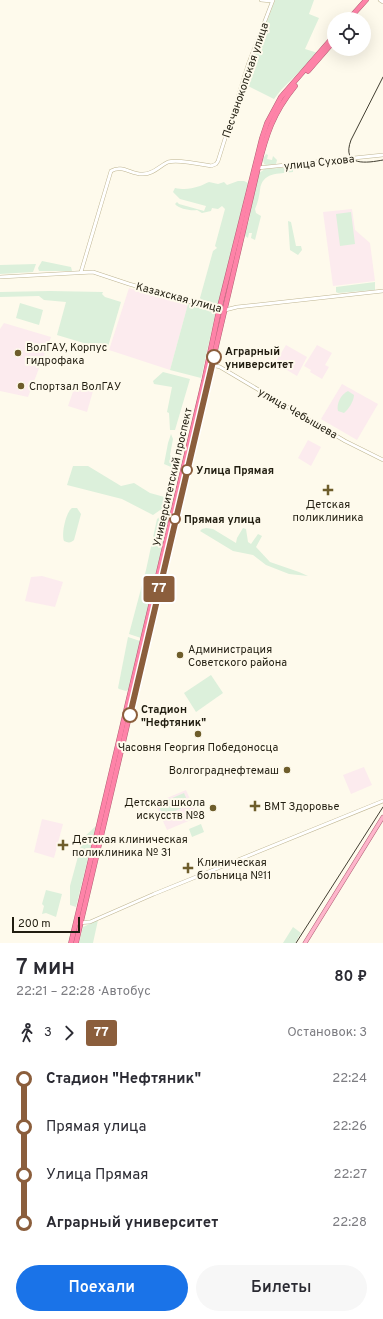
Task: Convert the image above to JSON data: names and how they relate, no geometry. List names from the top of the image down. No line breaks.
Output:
{"streets":{"highway":["Университетский проспект"],"street":["Песчанокопская улица","улица Сухова","Казахская улица","улица Чебышева"]},"crossings":[["Песчанокопская улица","Казахская улица"],["улица Сухова","Университетский проспект"],["Казахская улица","Университетский проспект"],["улица Чебышева","Университетский проспект"]],"places":{"other":["ВолГАУ, Корпус гидрофака","Аграрный университет","Спортзал ВолГАУ","Улица Прямая","Прямая улица","Администрация Советского района","Стадион \"Нефтяник\"","Часовня Георгия Победоносца","Волгограднефтемаш","Детская школа искусств №8"],"health":["Детская поликлиника","ВМТ Здоровье","Детская клиническая поликлиника № 31","Клиническая больница №11"]},"lines":["bus line 77"],"scale_bar":"200 m","page":{"on_map":"77","scale":"200 m","heading":["7 мин","22:21 – 22:28 · Автобус","80 ₽"],"legs":["3","77","Остановок: 3"],"list":[{"name":"Стадион \"Нефтяник\"","value":"22:24"},{"name":"Прямая улица","value":"22:26"},{"name":"Улица Прямая","value":"22:27"},{"name":"Аграрный университет","value":"22:28"}],"buttons":["Поехали","Билеты"]}}
